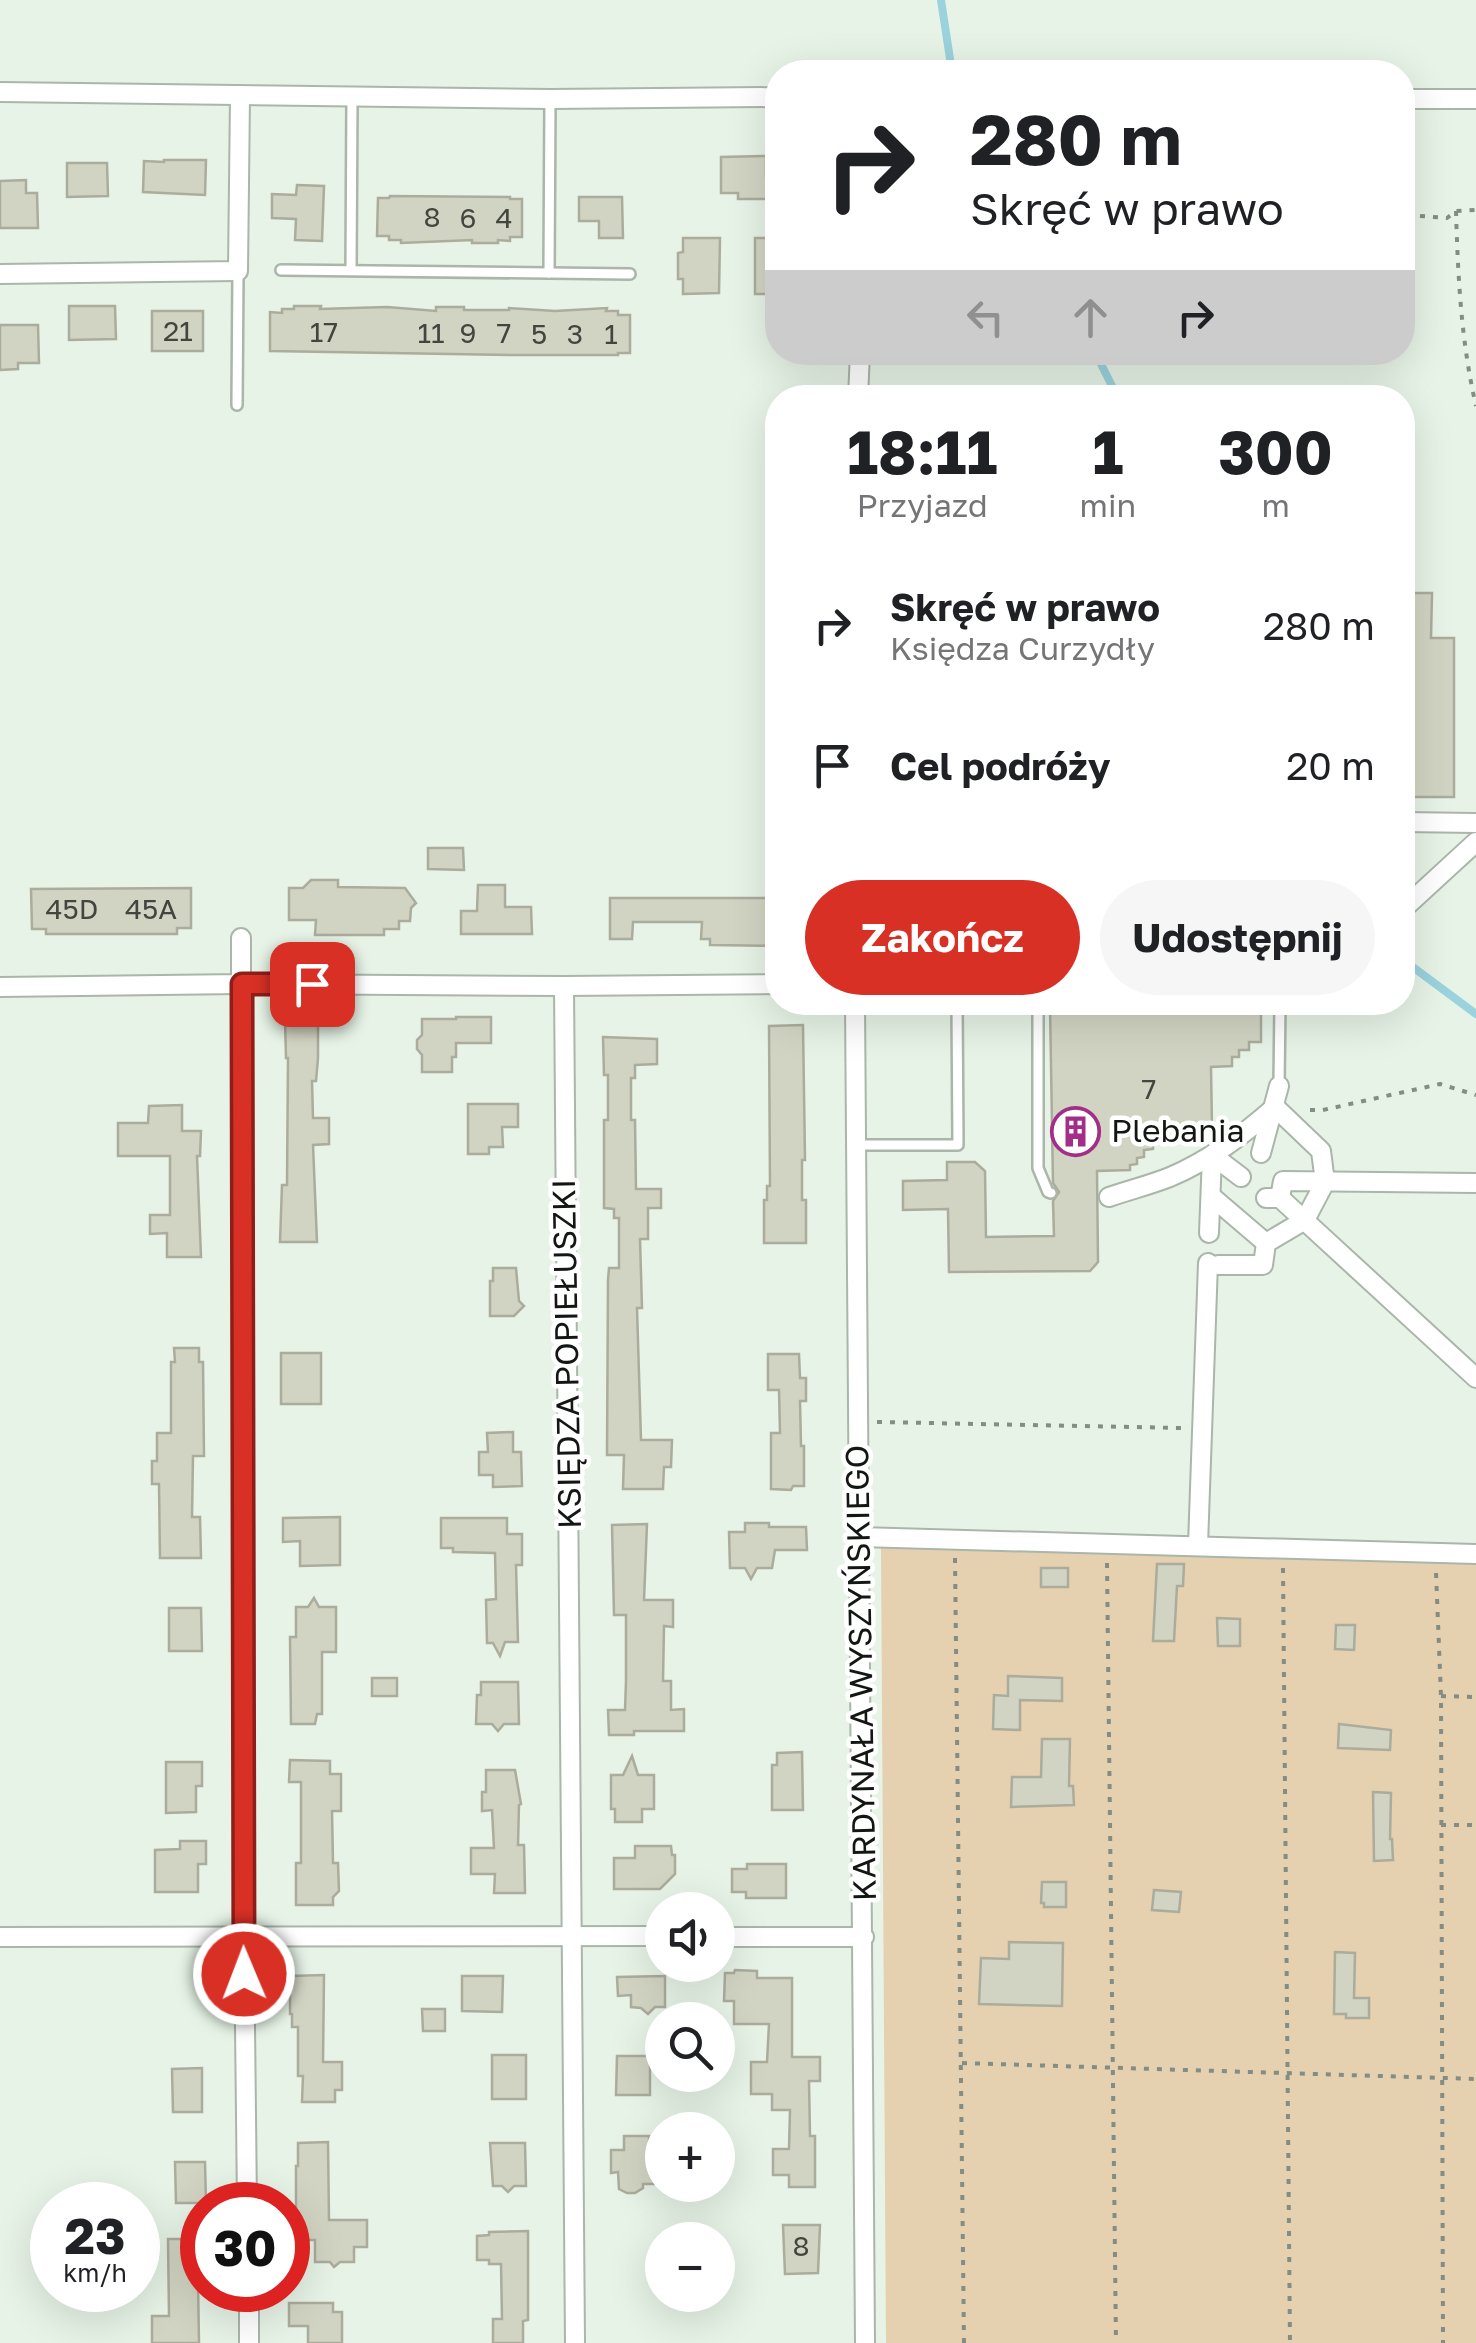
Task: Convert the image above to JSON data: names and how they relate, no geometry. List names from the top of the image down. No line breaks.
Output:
{"streets":{"street":["KSIĘDZA POPIEŁUSZKI","KARDYNAŁA WYSZYŃSKIEGO"]},"places":{"building":["Plebania"]},"house_numbers":["8","6","4","21","17","11","9","7","5","3","1","45D","45A","7","8"],"page":{"turn":["280 m","Skręć w prawo"],"eta":["18:11","Przyjazd","1","min","300","m"],"list":[{"name":"Skręć w prawo","note":"Księdza Curzydły","value":"280 m"},{"name":"Cel podróży","value":"20 m"}],"buttons":["Zakończ","Udostępnij"],"map_buttons":["+","−"],"speed":"23 km/h","limit":"30"}}
